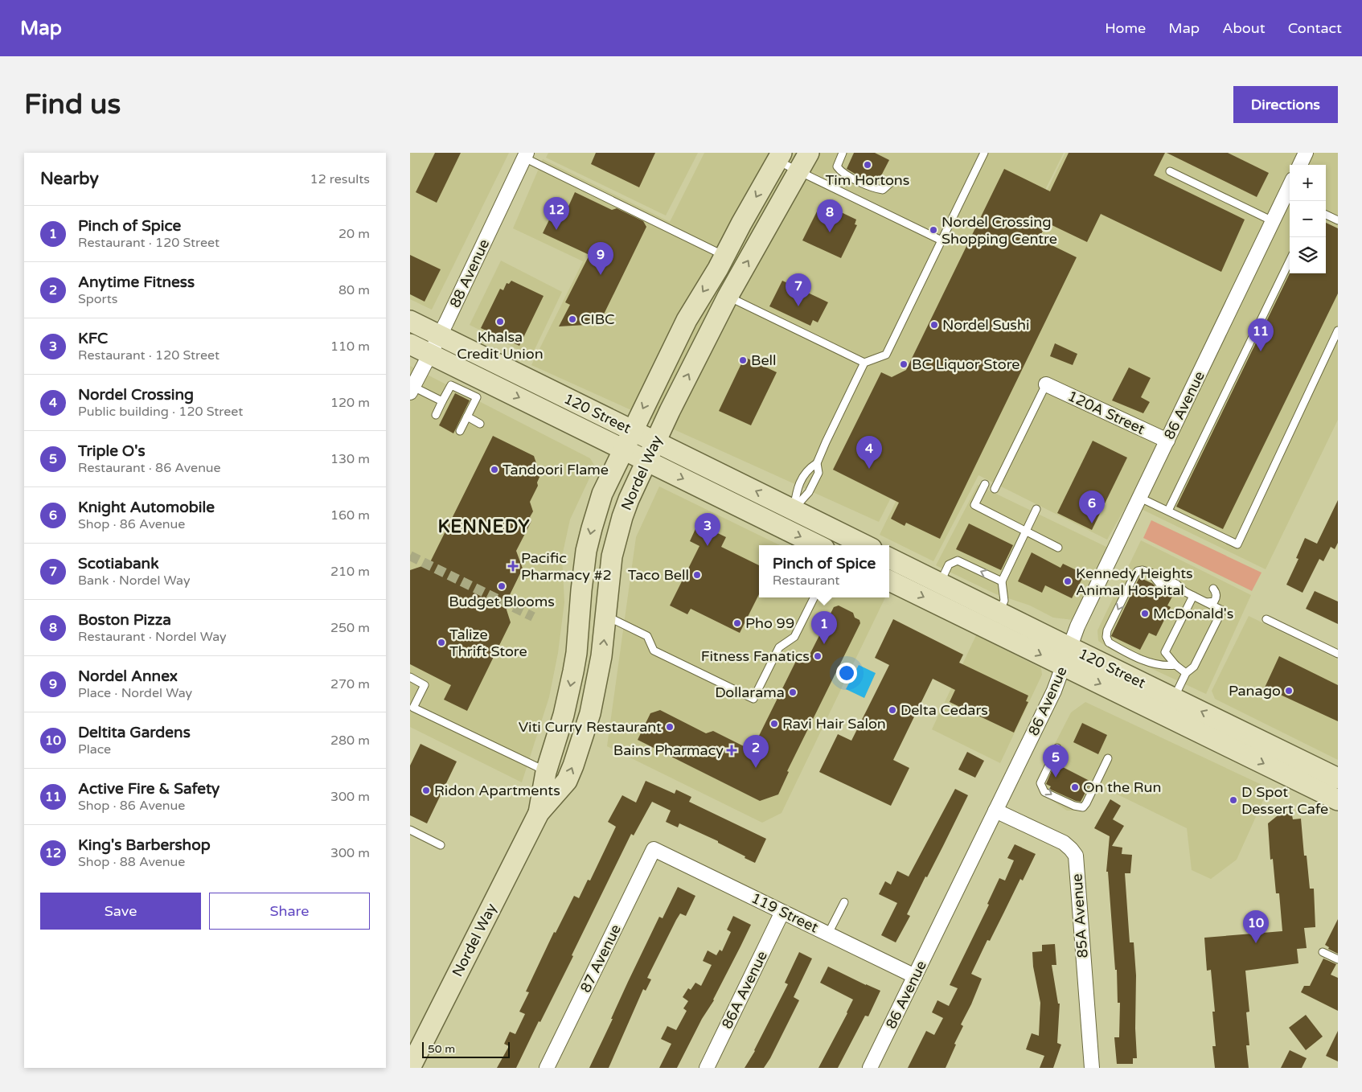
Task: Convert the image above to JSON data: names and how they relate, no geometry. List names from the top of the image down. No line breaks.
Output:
{"streets":{"main road":["120 Street","Nordel Way"],"street":["88 Avenue","86 Avenue","120A Street","119 Street","85A Avenue","87 Avenue","86A Avenue"]},"crossings":[["88 Avenue","120 Street"],["86 Avenue","120A Street"],["86 Avenue","120 Street"],["86 Avenue","119 Street"],["86 Avenue","85A Avenue"],["120 Street","Nordel Way"],["119 Street","87 Avenue"],["119 Street","86A Avenue"]],"districts":["KENNEDY"],"places":{"other":["Tim Hortons","Nordel Crossing Shopping Centre","CIBC","Khalsa Credit Union","Nordel Sushi","Bell","BC Liquor Store","Tandoori Flame","Taco Bell","Kennedy Heights Animal Hospital","Budget Blooms","McDonald's","Pho 99","Talize Thrift Store","Fitness Fanatics","Panago","Dollarama","Delta Cedars","Ravi Hair Salon","Viti Curry Restaurant","On the Run","Ridon Apartments","D Spot Dessert Cafe"],"health":["Pacific Pharmacy #2","Bains Pharmacy"]},"scale_bar":"50 m","page":{"header":"Map","nav":["Home","Map","About","Contact"],"buttons":["Directions",["Save","Share"]],"title":"Find us","heading":["Nearby","12 results"],"map_buttons":["+","−"],"pins":["12","8","9","7","11","4","6","3","1","2","5","10"],"list":[{"mark":"1","name":"Pinch of Spice","note":"Restaurant · 120 Street","value":"20 m"},{"mark":"2","name":"Anytime Fitness","note":"Sports","value":"80 m"},{"mark":"3","name":"KFC","note":"Restaurant · 120 Street","value":"110 m"},{"mark":"4","name":"Nordel Crossing","note":"Public building · 120 Street","value":"120 m"},{"mark":"5","name":"Triple O's","note":"Restaurant · 86 Avenue","value":"130 m"},{"mark":"6","name":"Knight Automobile","note":"Shop · 86 Avenue","value":"160 m"},{"mark":"7","name":"Scotiabank","note":"Bank · Nordel Way","value":"210 m"},{"mark":"8","name":"Boston Pizza","note":"Restaurant · Nordel Way","value":"250 m"},{"mark":"9","name":"Nordel Annex","note":"Place · Nordel Way","value":"270 m"},{"mark":"10","name":"Deltita Gardens","note":"Place","value":"280 m"},{"mark":"11","name":"Active Fire & Safety","note":"Shop · 86 Avenue","value":"300 m"},{"mark":"12","name":"King's Barbershop","note":"Shop · 88 Avenue","value":"300 m"}],"popup":["Pinch of Spice","Restaurant"],"scale":"50 m"}}
